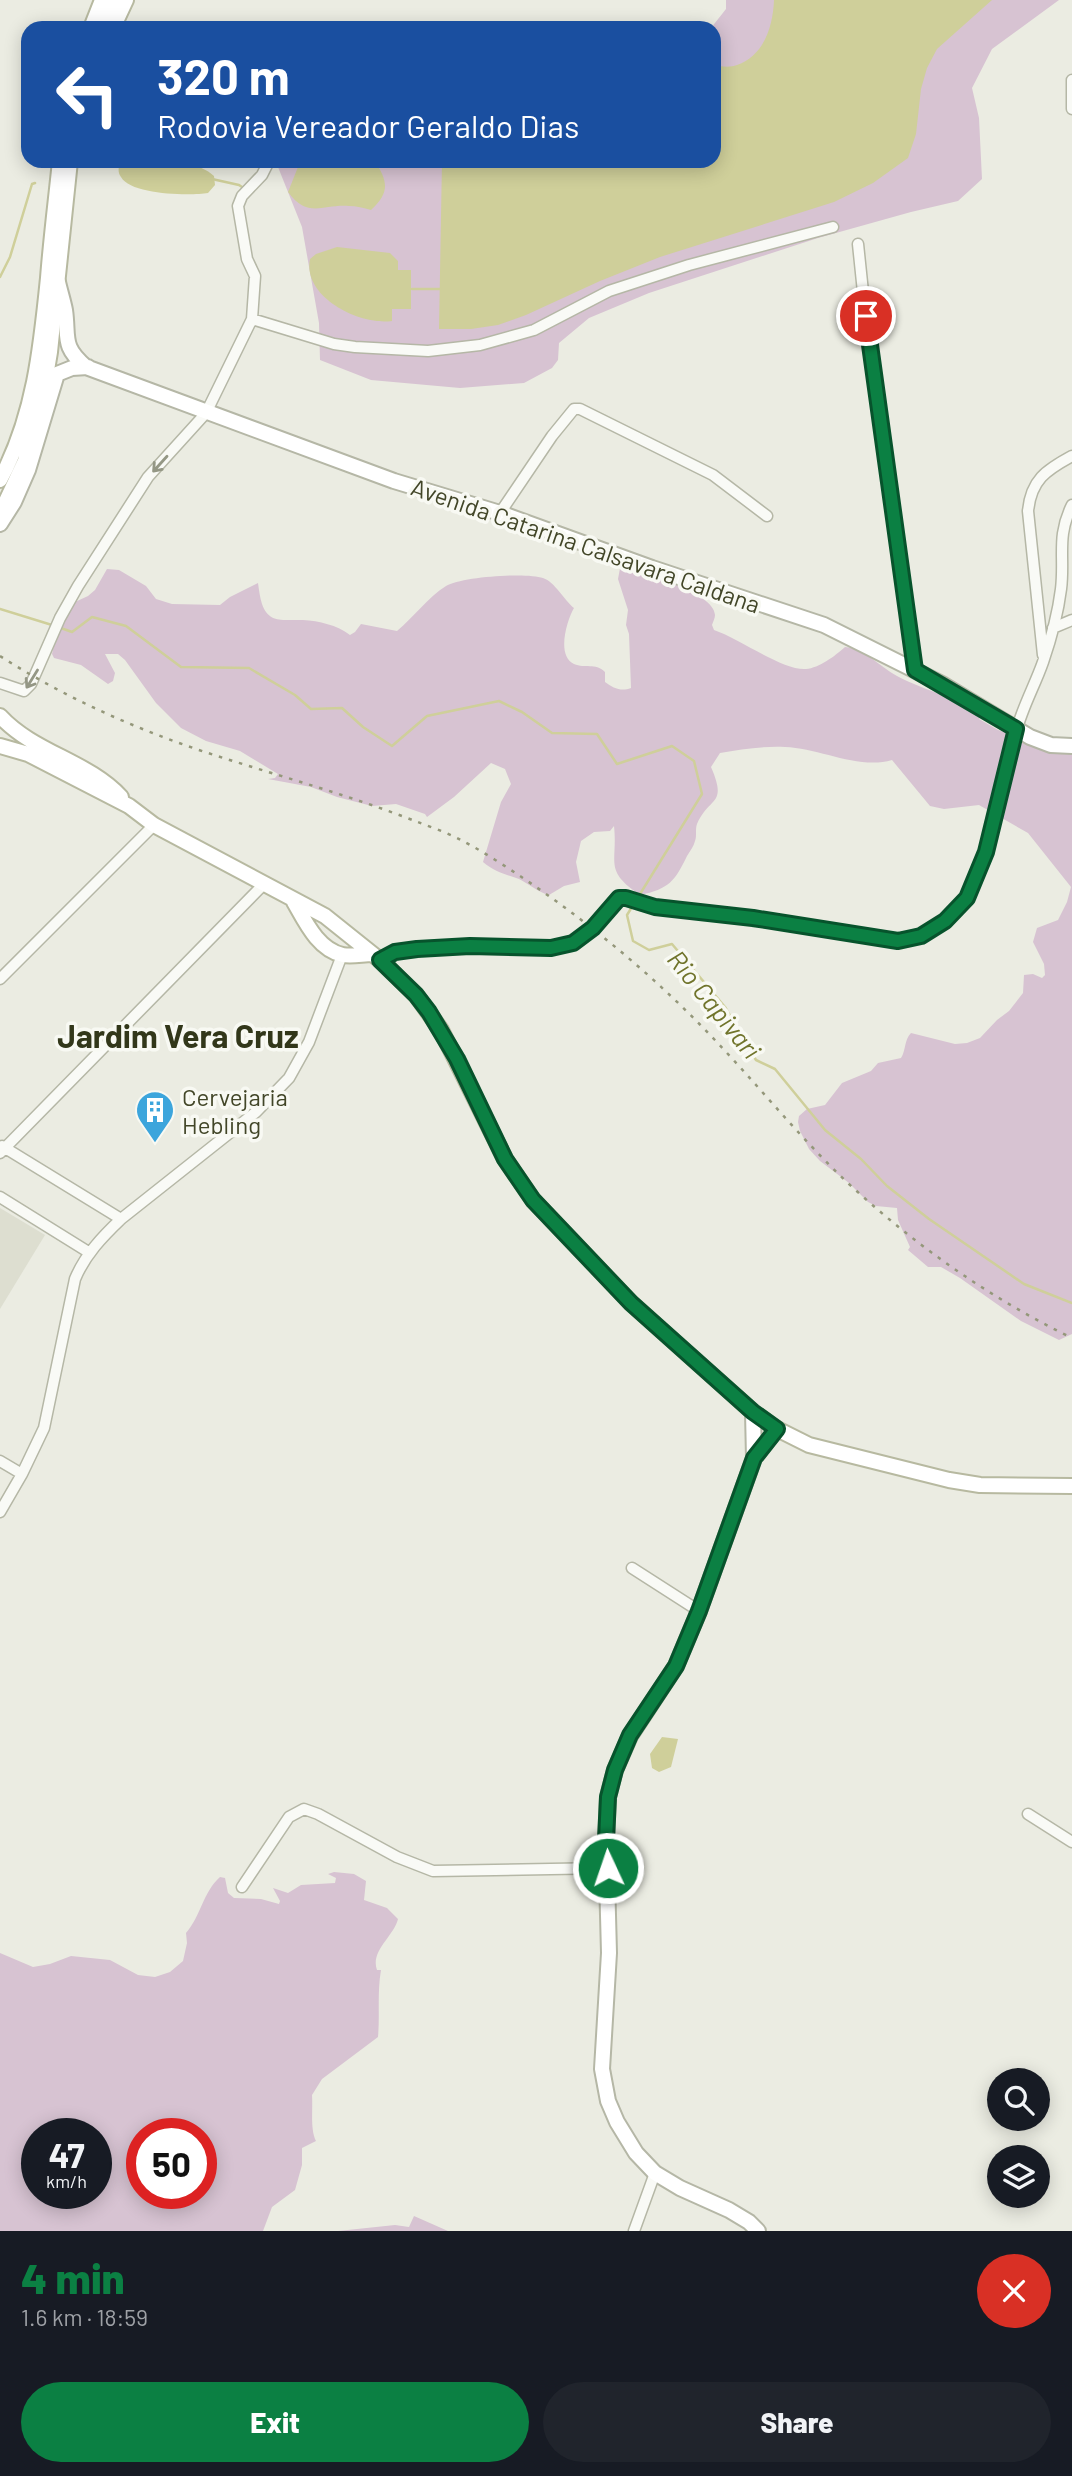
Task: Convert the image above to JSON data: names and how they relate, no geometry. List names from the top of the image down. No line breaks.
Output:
{"streets":{"main road":["Avenida Catarina Calsavara Caldana"]},"districts":["Jardim Vera Cruz"],"water":["Rio Capivari"],"places":{"building":["Cervejaria Hebling"]},"page":{"turn":["320 m","Rodovia Vereador Geraldo Dias"],"speed":"47 km/h","limit":"50","heading":["4 min","1.6 km · 18:59"],"buttons":["Exit","Share"]}}
